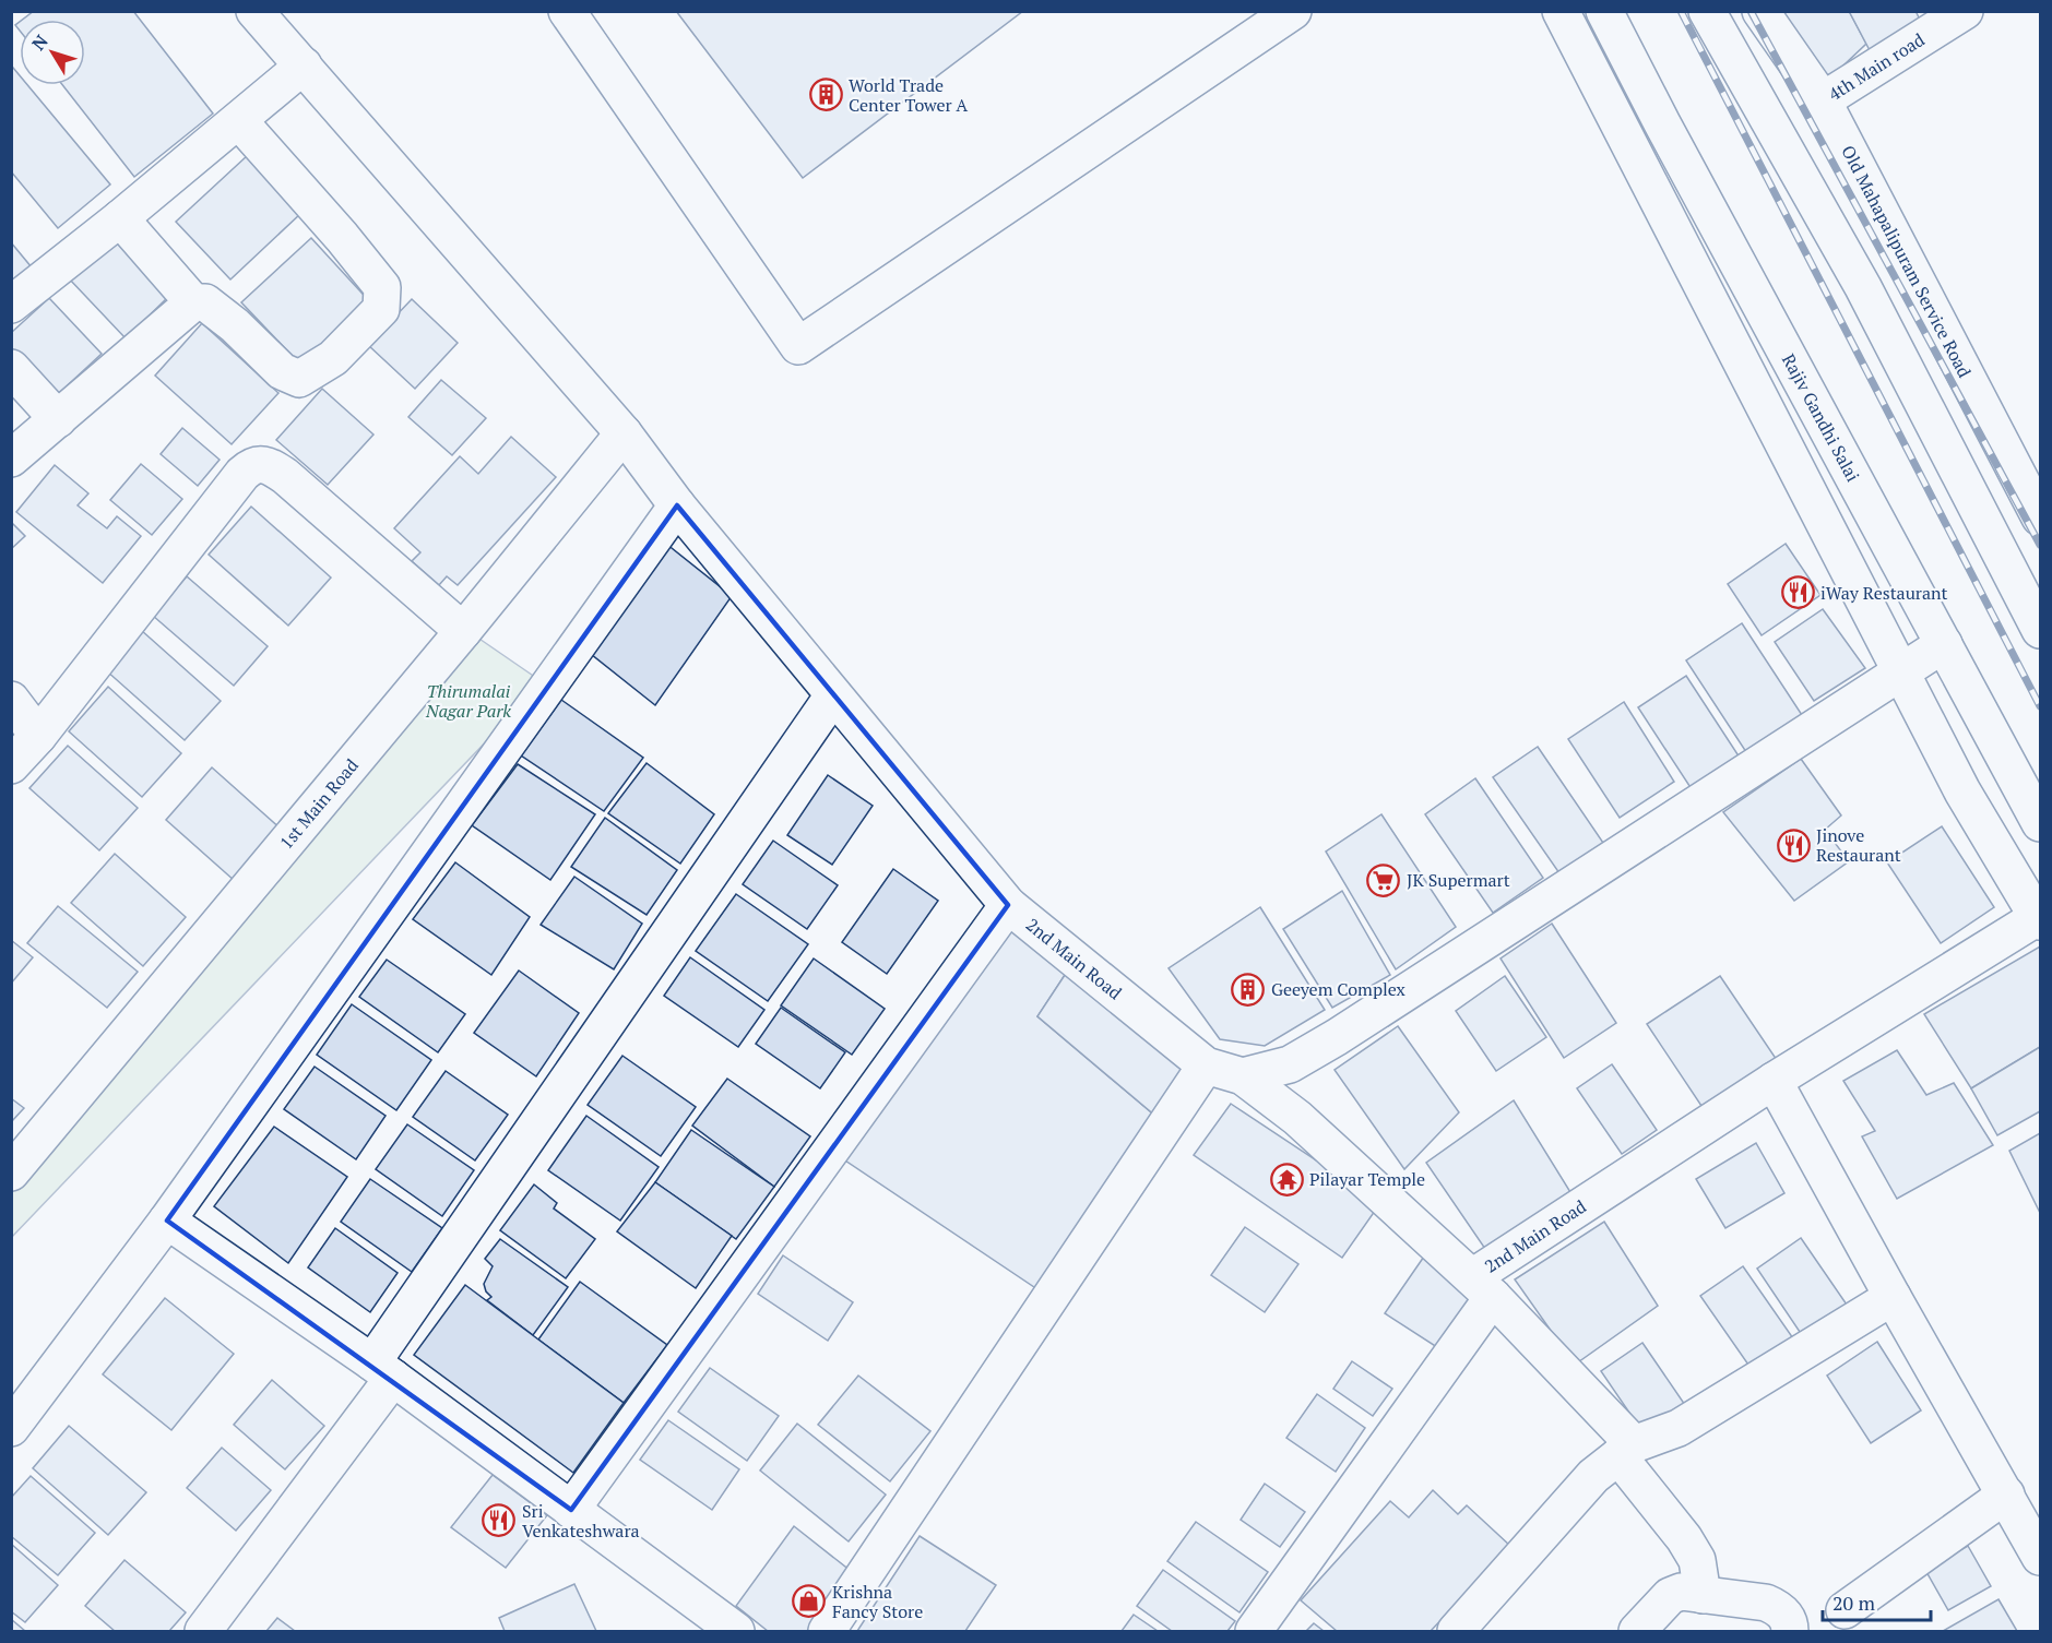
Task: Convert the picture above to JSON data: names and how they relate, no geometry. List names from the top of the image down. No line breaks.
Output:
{"streets":{"street":["4th Main road","Old Mahapalipuram Service Road","Rajiv Gandhi Salai","1st Main Road","2nd Main Road"]},"crossings":[["4th Main road","Old Mahapalipuram Service Road"],["1st Main Road","2nd Main Road"]],"parks":["Thirumalai Nagar Park"],"places":{"building":["World Trade Center Tower A","Geeyem Complex"],"restaurant":["iWay Restaurant","Jinove Restaurant","Sri Venkateshwara"],"supermarket":["JK Supermart"],"temple":["Pilayar Temple"],"shop":["Krishna Fancy Store"]},"scale_bar":"20 m","north":"top left"}
